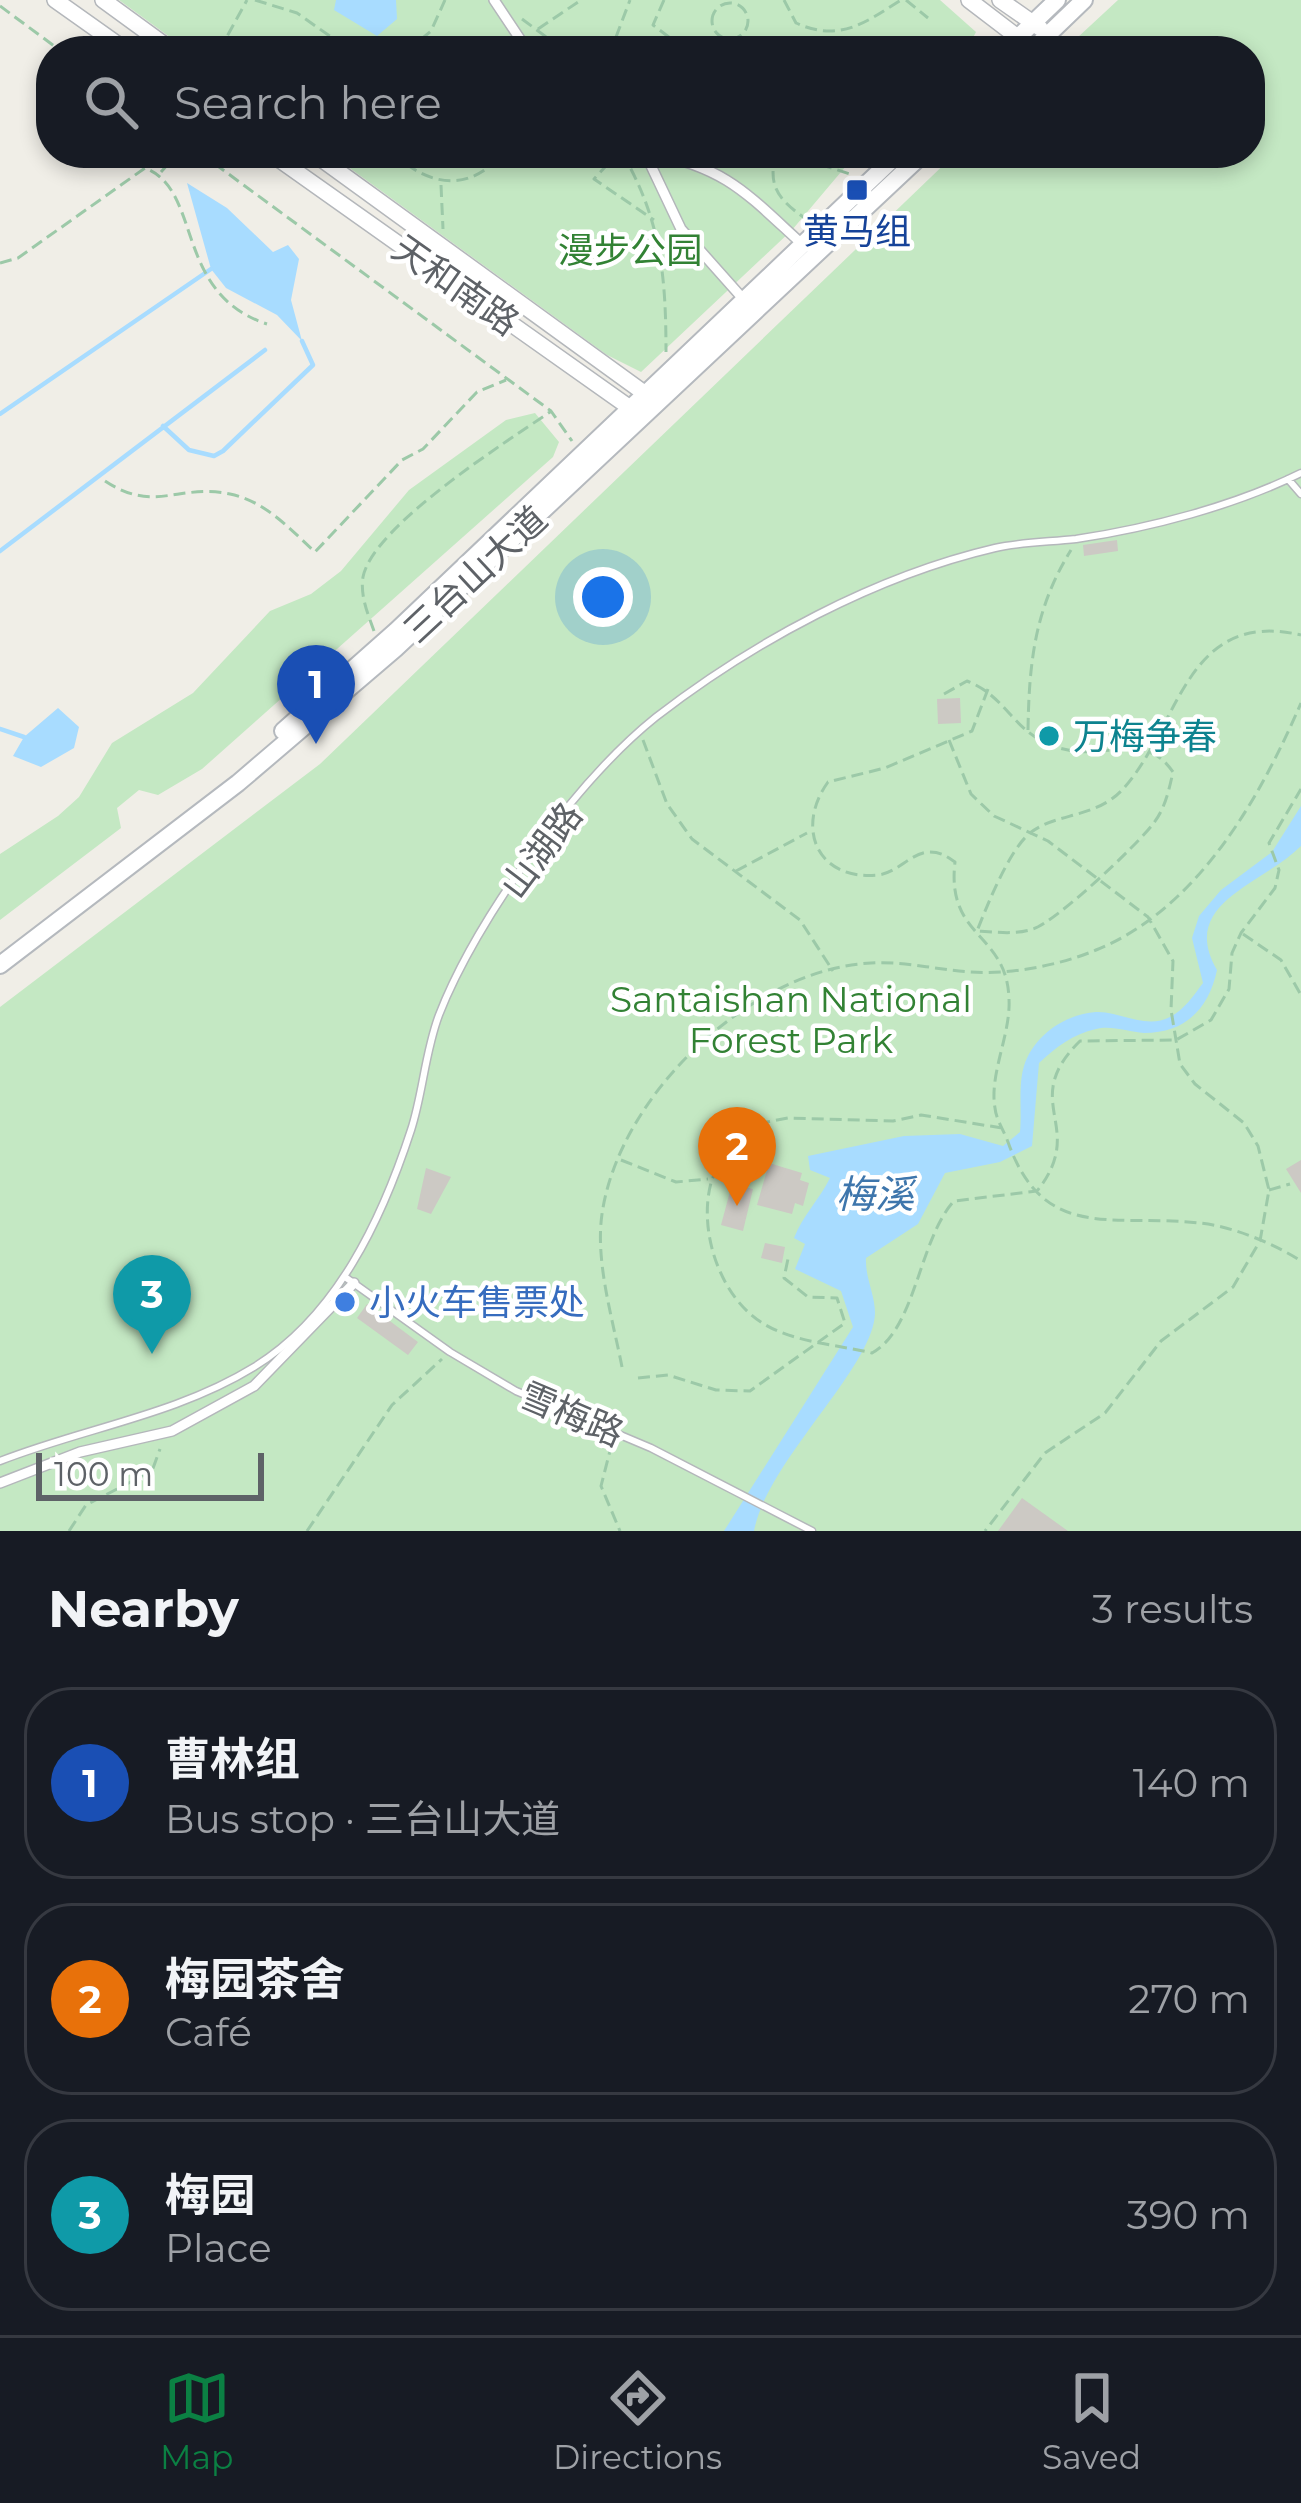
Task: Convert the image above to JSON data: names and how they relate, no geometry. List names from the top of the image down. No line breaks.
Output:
{"streets":{"main road":["三台山大道"],"street":["天和南路"],"lane":["山湖路","雪梅路"]},"crossings":[["天和南路","三台山大道"],["山湖路","雪梅路"]],"water":["梅溪"],"parks":["漫步公园","Santaishan National Forest Park"],"places":{"transit":["黄马组"],"other":["万梅争春","小火车售票处"]},"scale_bar":"100 m","page":{"search":"Search here","pins":["1","2","3"],"scale":"100 m","heading":["Nearby","3 results"],"list":[{"mark":"1","name":"曹林组","note":"Bus stop · 三台山大道","value":"140 m"},{"mark":"2","name":"梅园茶舍","note":"Café","value":"270 m"},{"mark":"3","name":"梅园","note":"Place","value":"390 m"}],"nav":["Map","Directions","Saved"]}}
